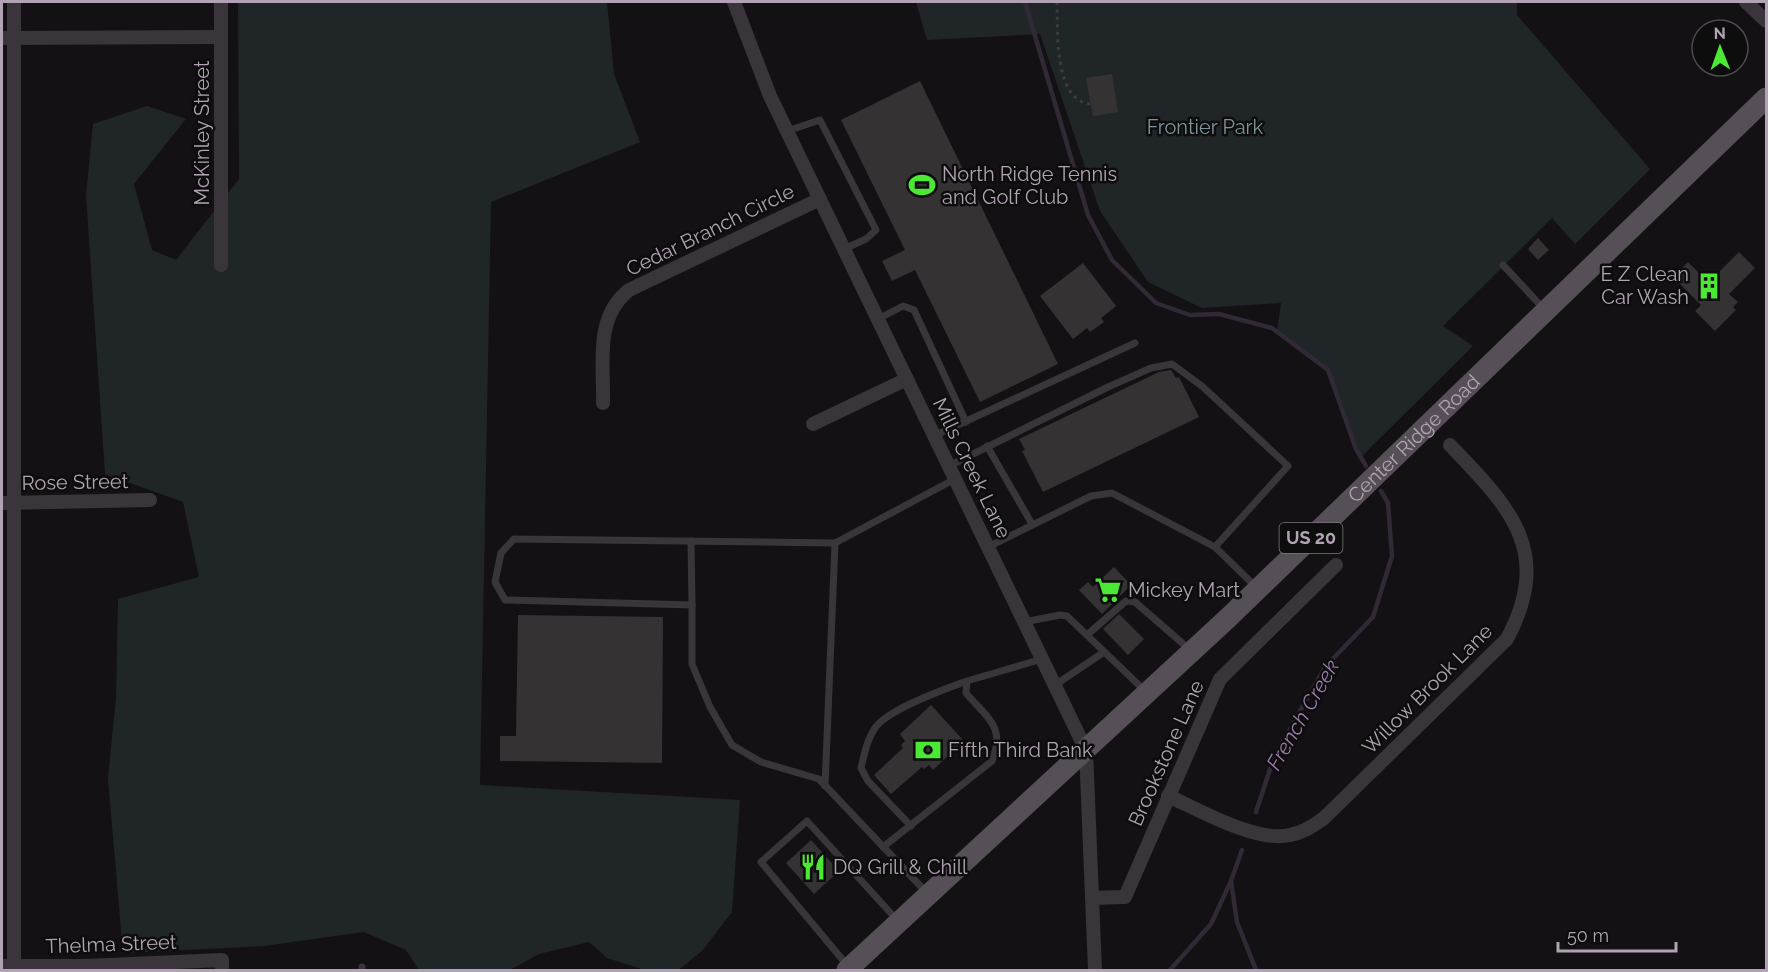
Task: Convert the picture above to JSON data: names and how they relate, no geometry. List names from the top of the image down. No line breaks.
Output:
{"streets":{"main road":["Center Ridge Road","US 20"],"street":["McKinley Street","Cedar Branch Circle","Mills Creek Lane","Rose Street","Willow Brook Lane","Brookstone Lane","Thelma Street"]},"crossings":[["Cedar Branch Circle","Mills Creek Lane"],["Center Ridge Road","Mills Creek Lane"],["Mills Creek Lane","Brookstone Lane"],["Willow Brook Lane","Brookstone Lane"]],"water":["French Creek"],"parks":["Frontier Park"],"places":{"sports":["North Ridge Tennis and Golf Club"],"building":["E Z Clean Car Wash"],"supermarket":["Mickey Mart"],"bank":["Fifth Third Bank"],"restaurant":["DQ Grill & Chill"]},"scale_bar":"50 m","north":"top"}
